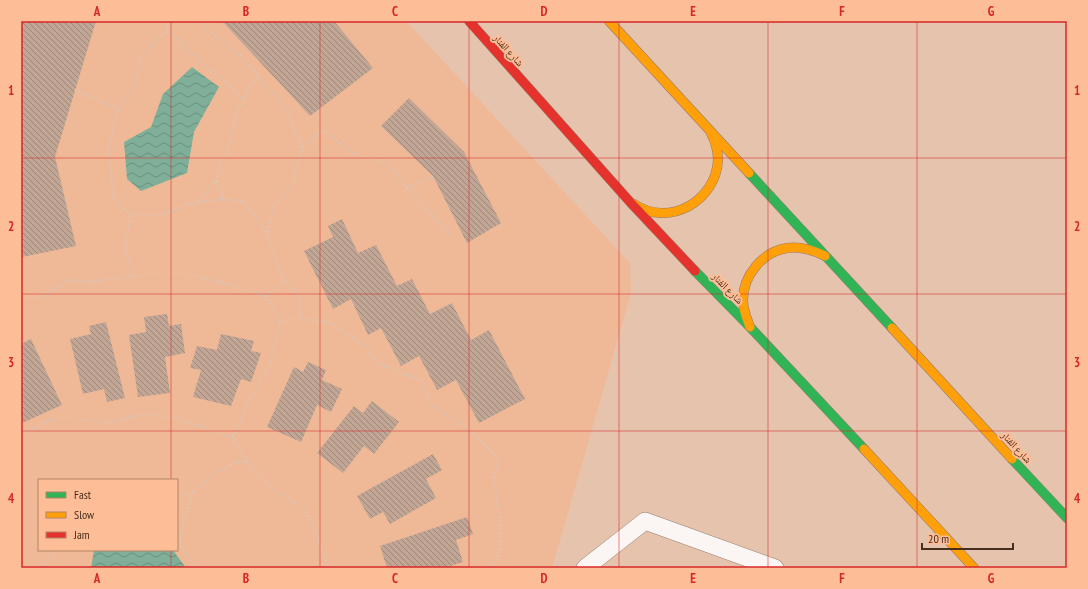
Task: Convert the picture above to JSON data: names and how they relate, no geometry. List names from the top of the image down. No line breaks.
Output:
{"streets":{"main road":["شارع الفنار"]},"legend":["Fast","Slow","Jam"],"scale_bar":"20 m","grid":{"columns":["A","B","C","D","E","F","G"],"rows":["1","2","3","4"]}}
